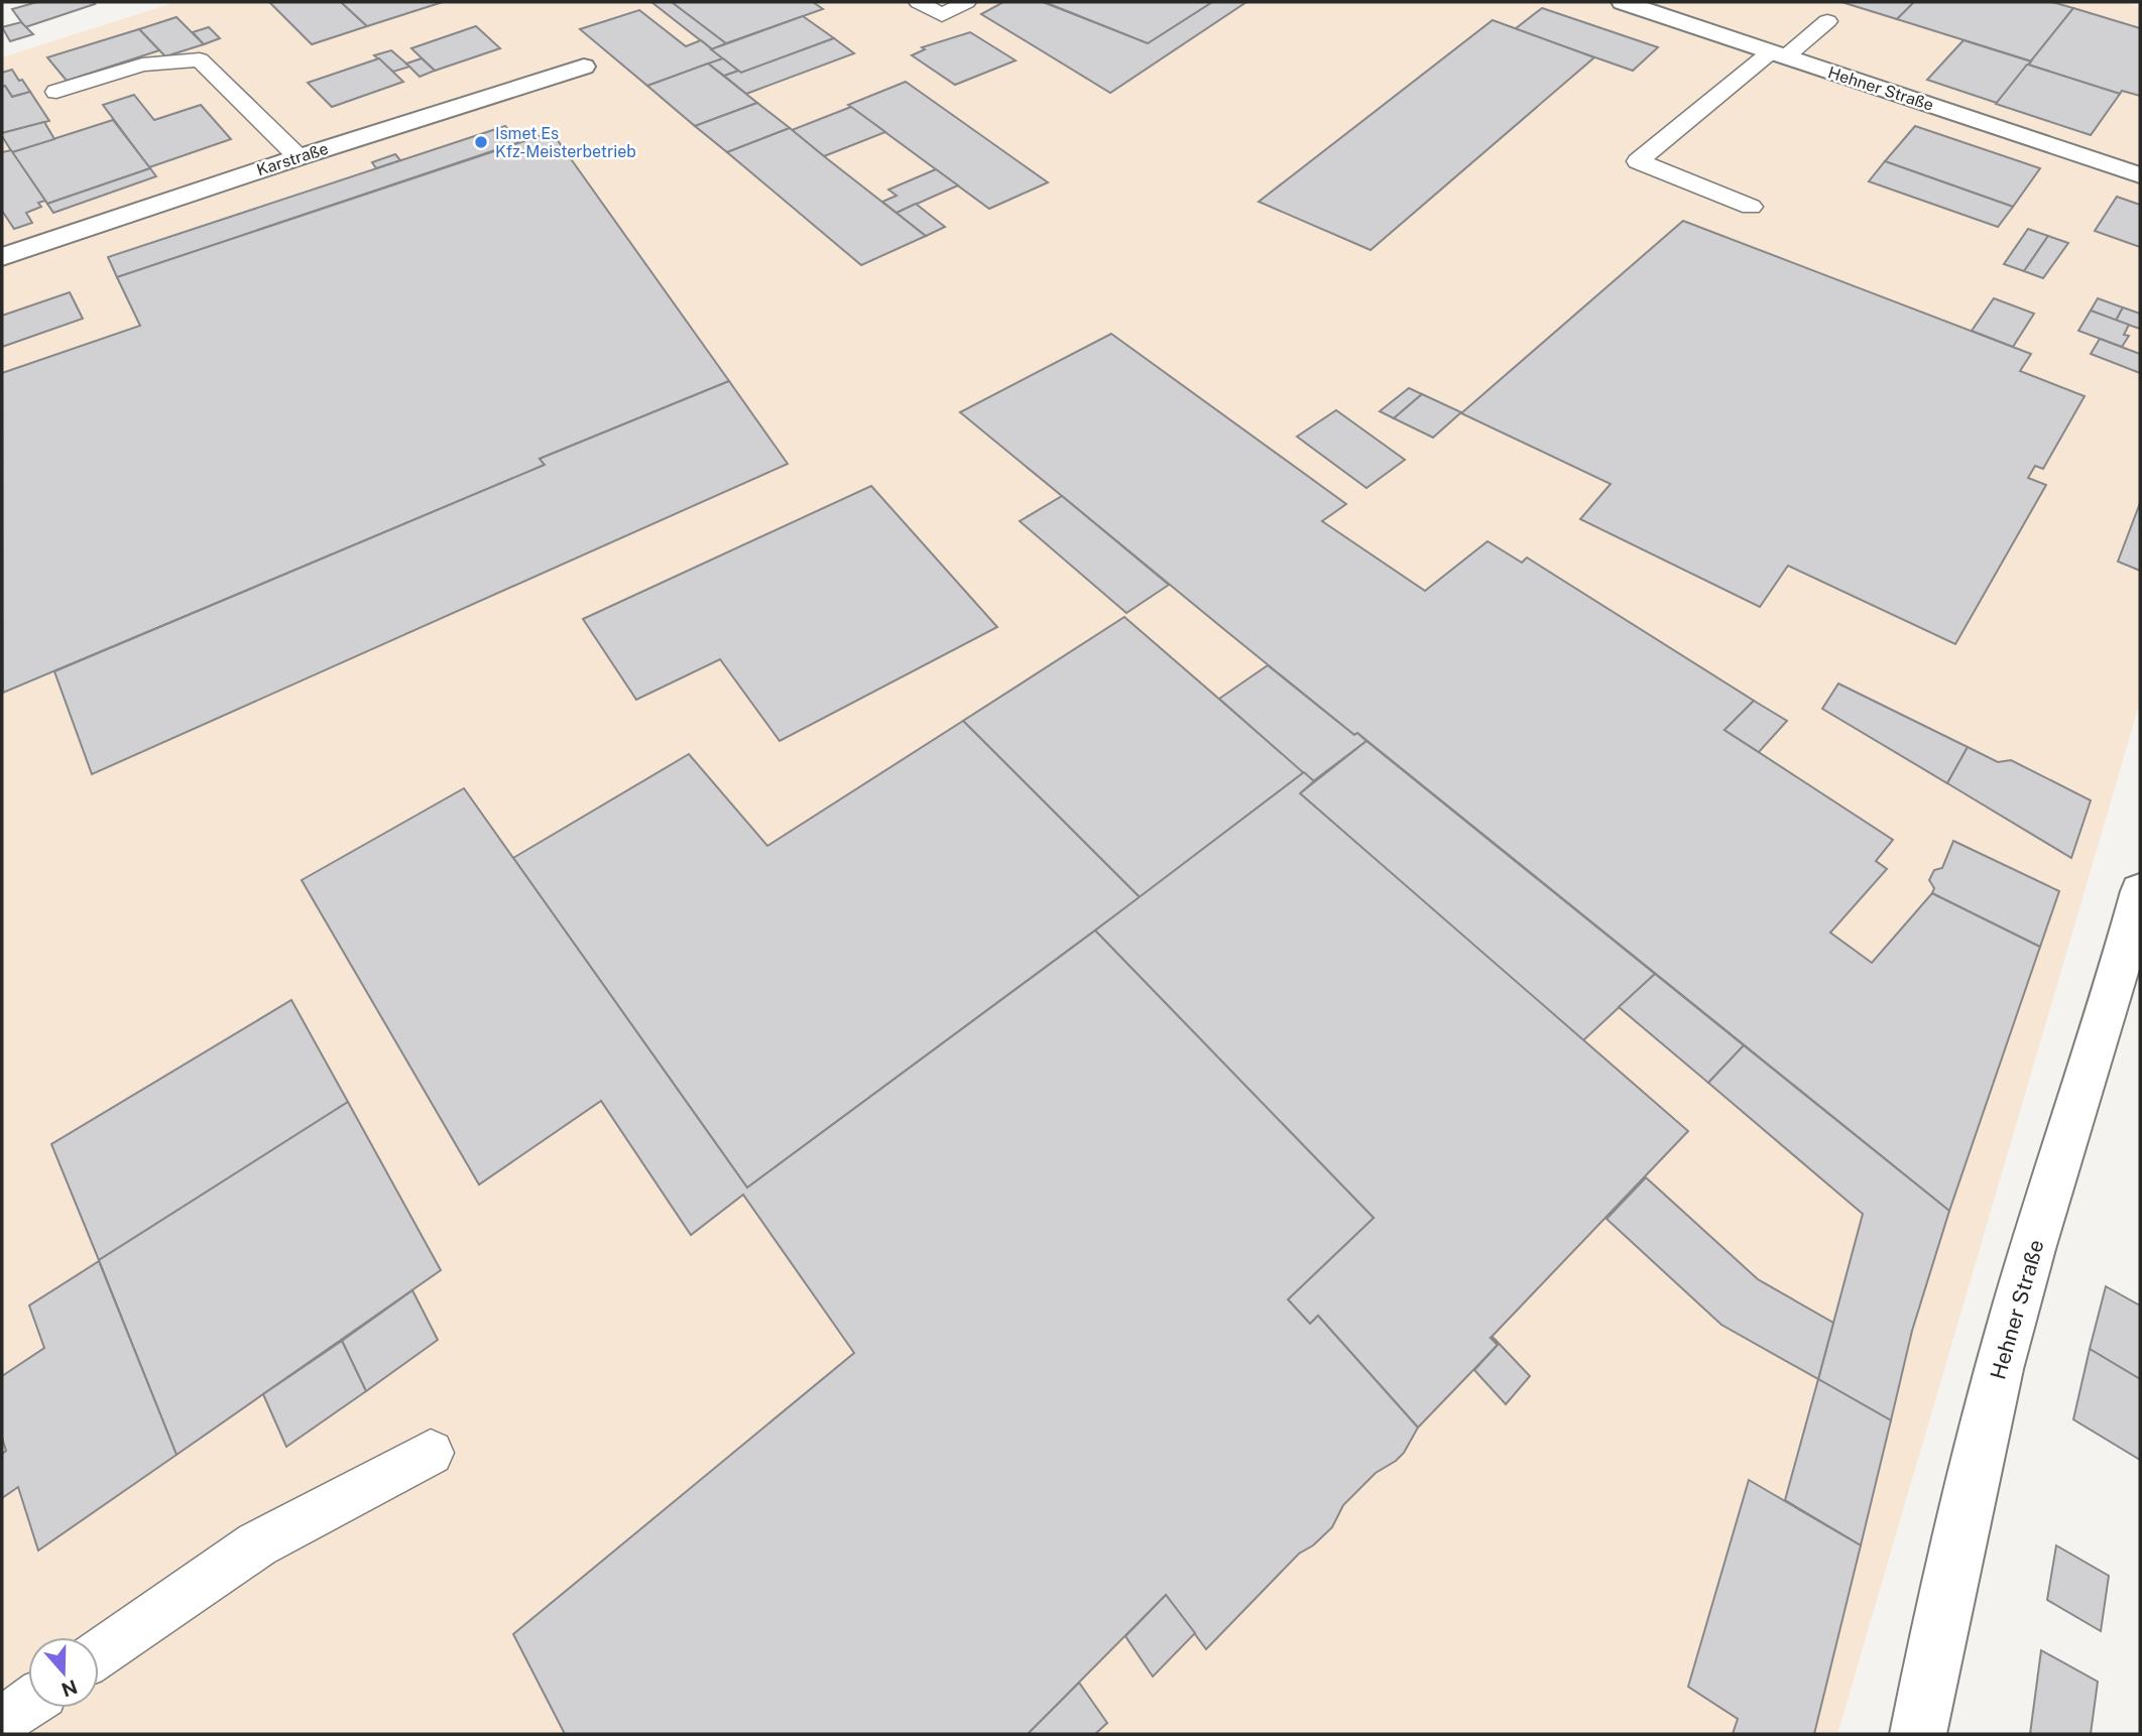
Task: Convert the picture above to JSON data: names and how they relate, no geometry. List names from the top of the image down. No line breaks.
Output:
{"streets":{"street":["Hehner Straße","Karstraße"]},"places":["Ismet Es Kfz-Meisterbetrieb"],"north":"bottom"}
